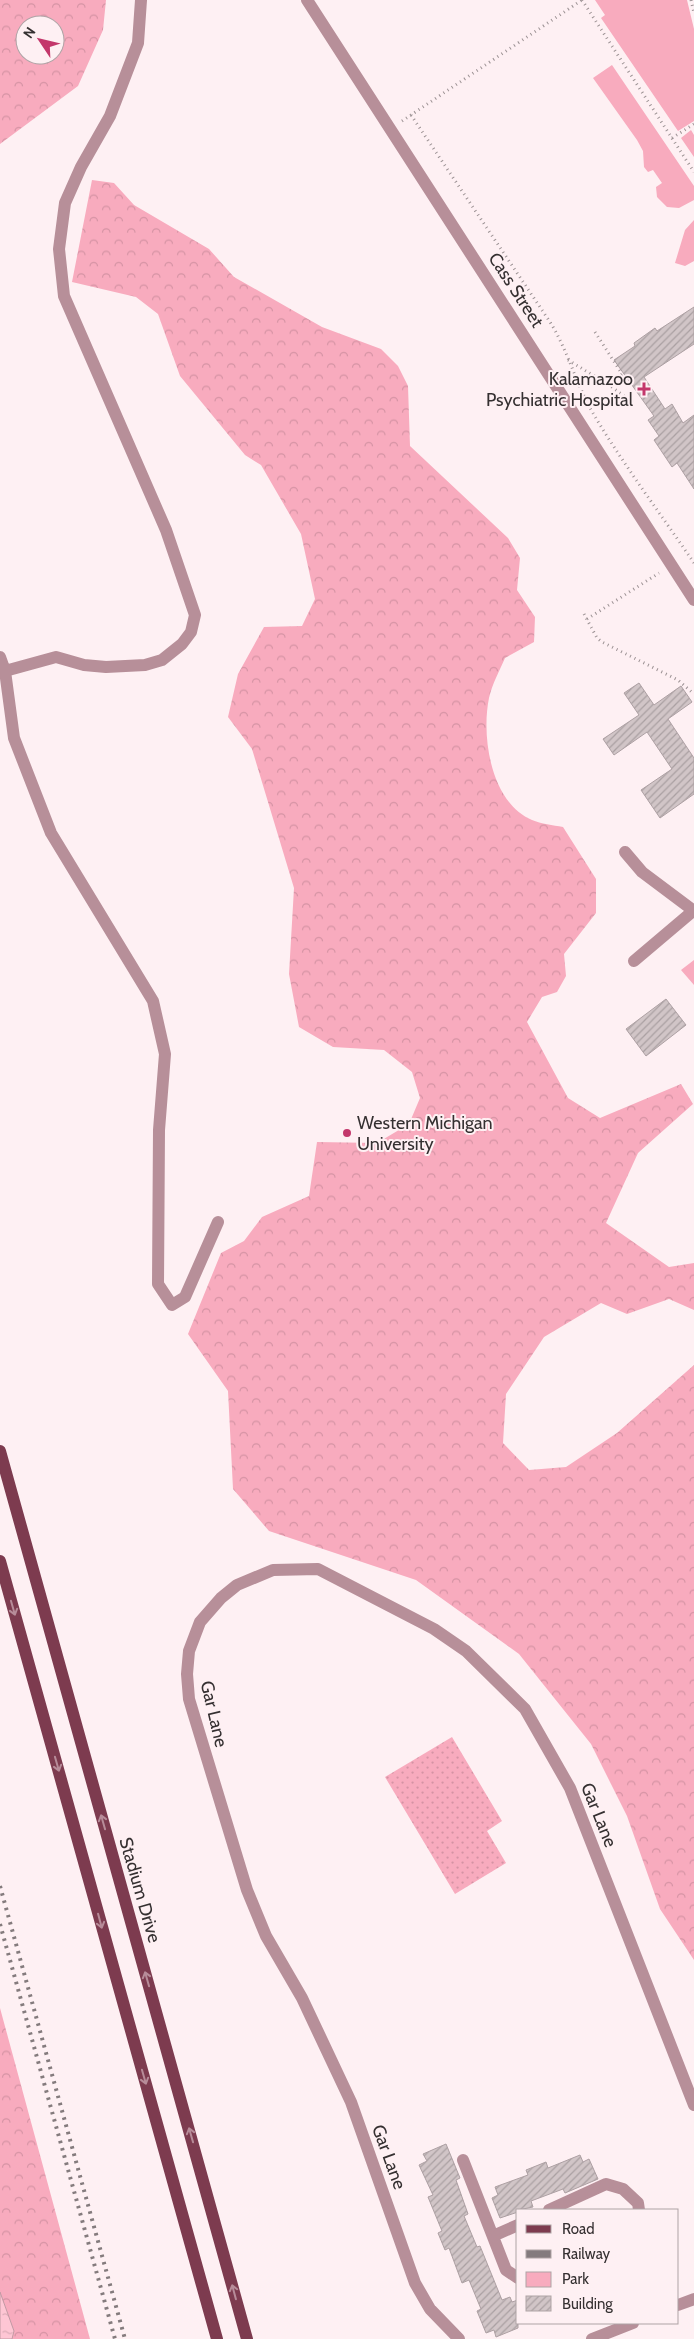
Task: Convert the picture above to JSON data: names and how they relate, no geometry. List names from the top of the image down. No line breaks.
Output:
{"streets":{"main road":["Stadium Drive"],"street":["Cass Street","Gar Lane"]},"places":{"health":["Kalamazoo Psychiatric Hospital"],"other":["Western Michigan University"]},"legend":["Road","Railway","Park","Building"],"north":"top left"}
